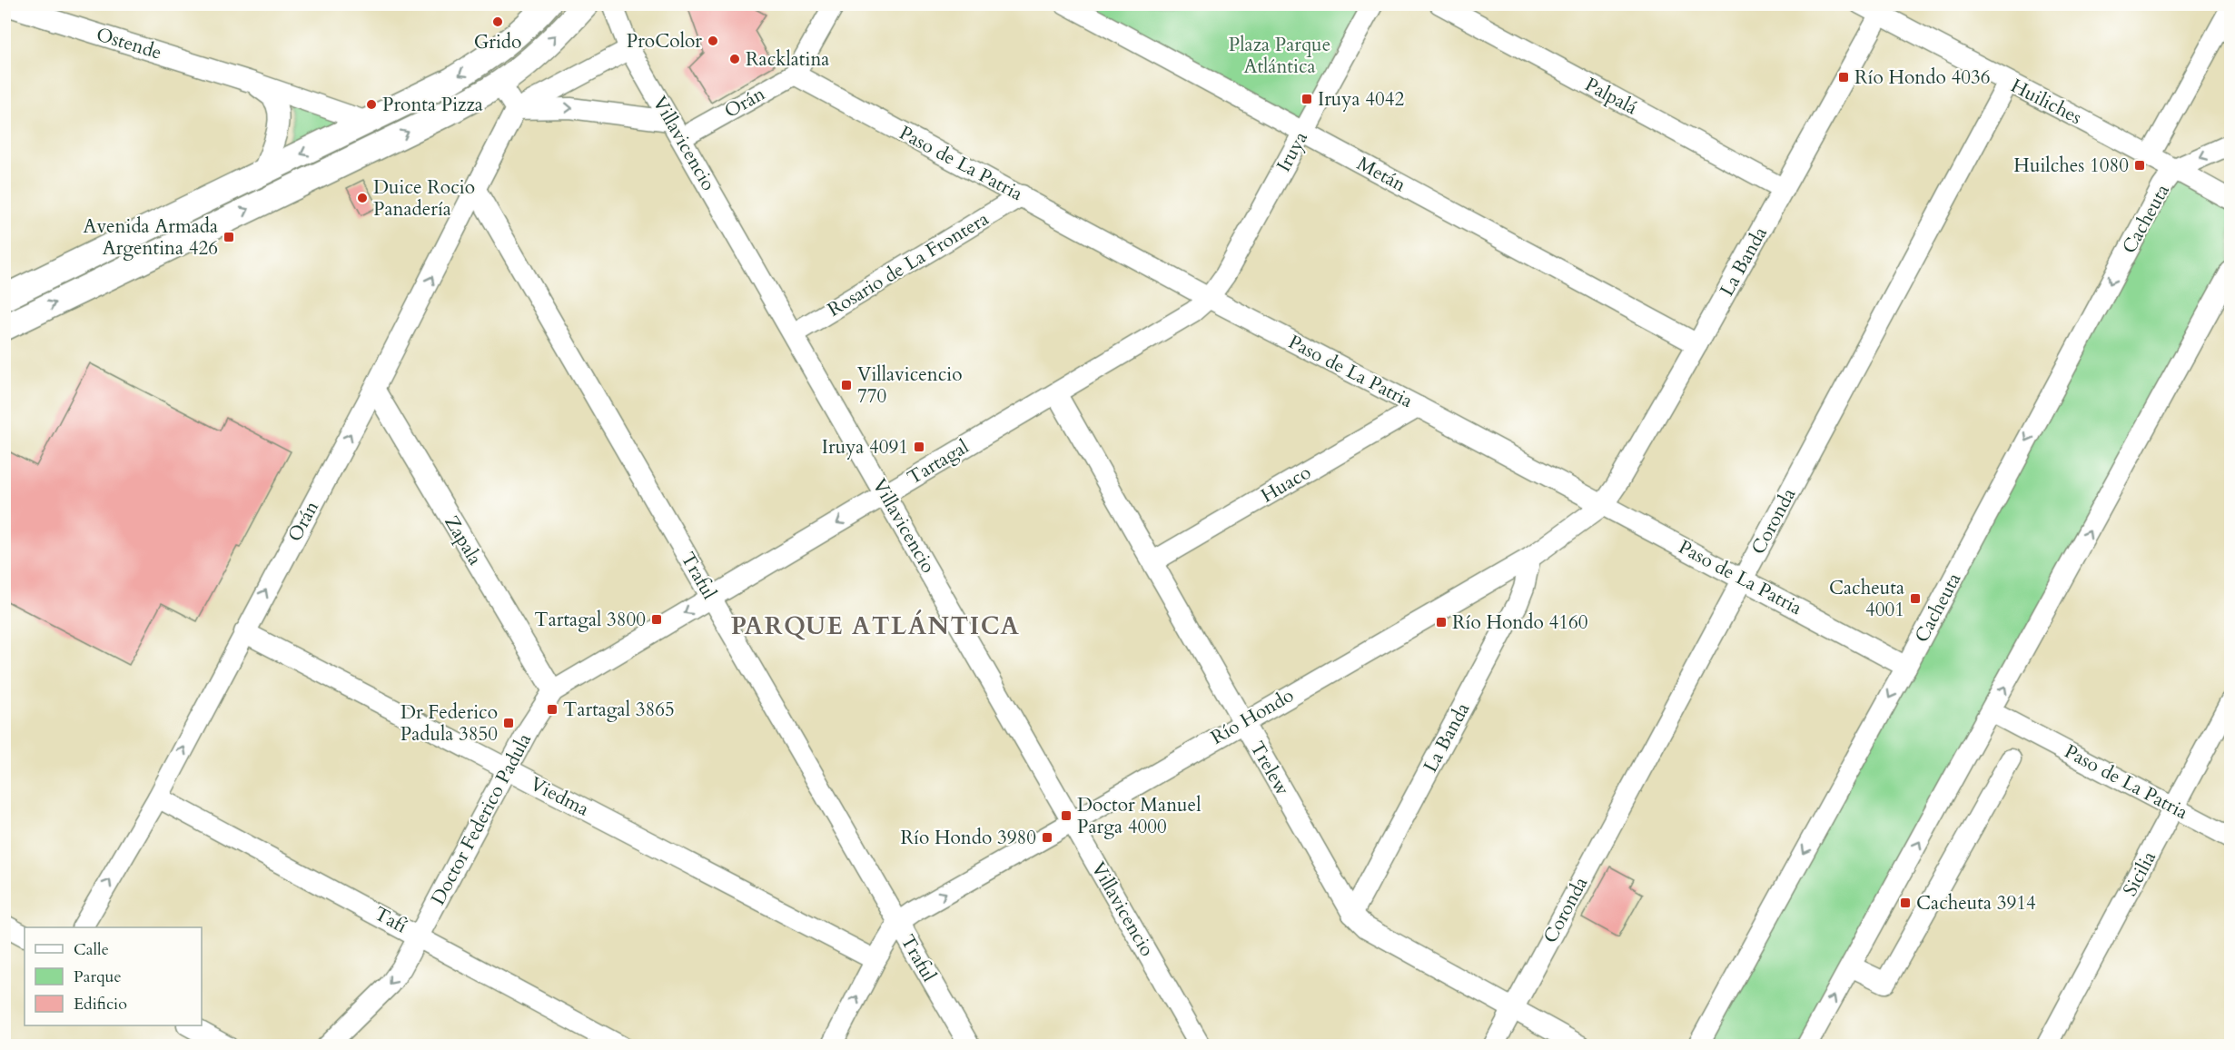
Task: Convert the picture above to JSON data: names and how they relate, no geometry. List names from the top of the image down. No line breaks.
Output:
{"streets":{"street":["Ostende","Palpalá","Huiliches","Orán","Villavicencio","Iruya","Paso de La Patria","Metán","Cacheuta","La Banda","Rosario de La Frontera","Tartagal","Huaco","Coronda","Zapala","Traful","Río Hondo","Trelew","Viedma","Doctor Federico Padula","Sicilia","Tafí"]},"crossings":[["Palpalá","La Banda"],["Huiliches","Cacheuta"],["Huiliches","La Banda"],["Huiliches","Coronda"],["Orán","Villavicencio"],["Orán","Paso de La Patria"],["Orán","Zapala"],["Orán","Traful"],["Orán","Viedma"],["Orán","Tafí"],["Villavicencio","Rosario de La Frontera"],["Villavicencio","Tartagal"],["Villavicencio","Río Hondo"],["Iruya","Paso de La Patria"],["Iruya","Metán"],["Iruya","Tartagal"],["Paso de La Patria","Cacheuta"],["Paso de La Patria","La Banda"],["Paso de La Patria","Rosario de La Frontera"],["Paso de La Patria","Tartagal"],["Paso de La Patria","Huaco"],["Paso de La Patria","Coronda"],["Paso de La Patria","Río Hondo"],["Paso de La Patria","Sicilia"],["Metán","La Banda"],["La Banda","Río Hondo"],["La Banda","Trelew"],["Tartagal","Zapala"],["Tartagal","Traful"],["Tartagal","Trelew"],["Tartagal","Doctor Federico Padula"],["Huaco","Trelew"],["Coronda","Trelew"],["Zapala","Doctor Federico Padula"],["Traful","Río Hondo"],["Río Hondo","Trelew"],["Viedma","Doctor Federico Padula"],["Doctor Federico Padula","Tafí"]],"one_way":["Orán","Tartagal"],"districts":["PARQUE ATLÁNTICA"],"parks":["Plaza Parque Atlántica"],"places":{"other":["Grido","ProColor","Racklatina","Pronta Pizza","Duice Rocio Panadería"],"transit":["Río Hondo 4036","Iruya 4042","Huilches 1080","Avenida Armada Argentina 426","Villavicencio 770","Iruya 4091","Cacheuta 4001","Tartagal 3800","Río Hondo 4160","Tartagal 3865","Dr Federico Padula 3850","Doctor Manuel Parga 4000","Río Hondo 3980","Cacheuta 3914"]},"legend":["Calle","Parque","Edificio"]}
